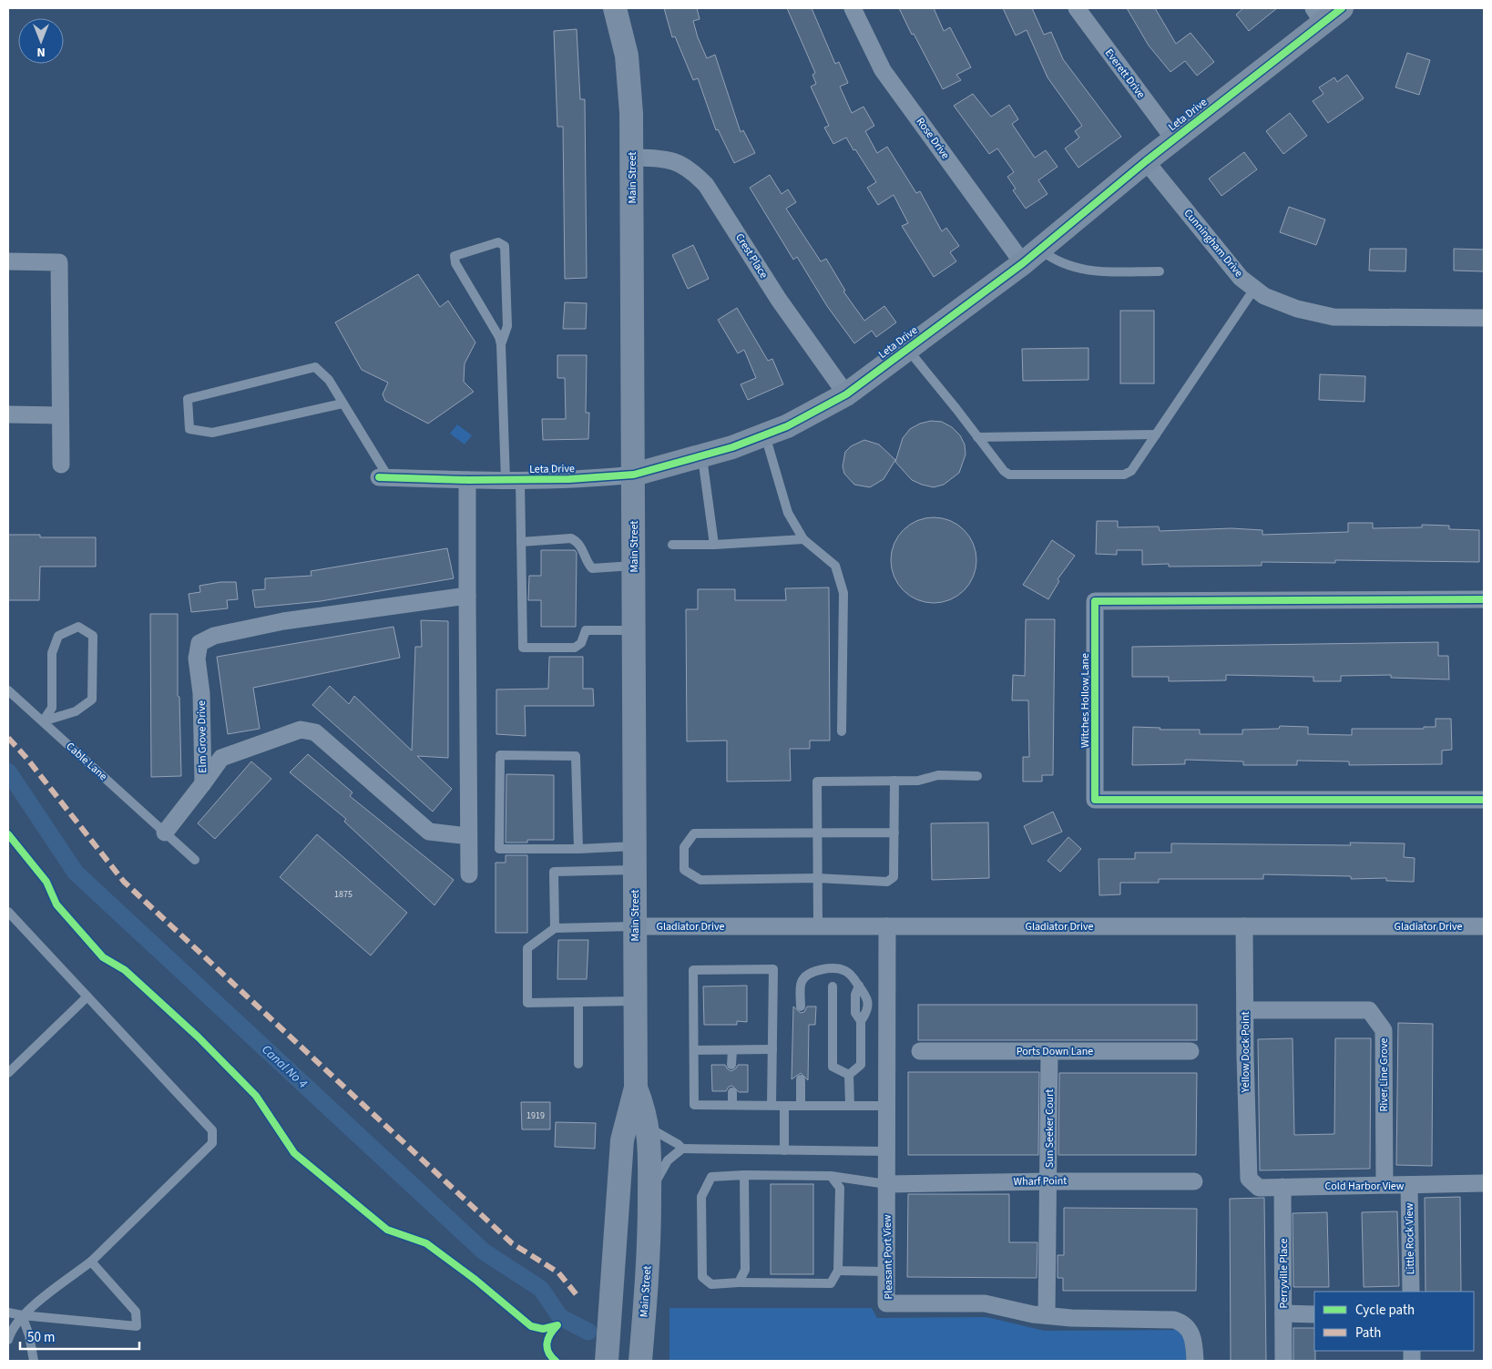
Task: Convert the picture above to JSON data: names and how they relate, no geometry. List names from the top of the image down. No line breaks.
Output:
{"streets":{"main road":["Leta Drive","Main Street"],"street":["Everett Drive","Rose Drive","Cunningham Drive","Crest Place","Witches Hollow Lane","Elm Grove Drive","Gladiator Drive","Ports Down Lane","Yellow Dock Point","River Line Grove","Sun Seeker Court","Wharf Point","Cold Harbor View","Little Rock View","Pleasant Port View","Perryville Place"],"lane":["Cable Lane"]},"crossings":[["Everett Drive","Leta Drive"],["Leta Drive","Rose Drive"],["Leta Drive","Main Street"],["Leta Drive","Cunningham Drive"],["Leta Drive","Crest Place"],["Main Street","Crest Place"],["Main Street","Gladiator Drive"],["Gladiator Drive","Yellow Dock Point"],["Gladiator Drive","Pleasant Port View"],["Ports Down Lane","Sun Seeker Court"],["Yellow Dock Point","River Line Grove"],["Yellow Dock Point","Cold Harbor View"],["River Line Grove","Cold Harbor View"],["Sun Seeker Court","Wharf Point"],["Sun Seeker Court","Pleasant Port View"],["Wharf Point","Pleasant Port View"],["Cold Harbor View","Little Rock View"],["Cold Harbor View","Perryville Place"]],"water":["Canal No 4"],"house_numbers":["1875","1919"],"legend":["Cycle path","Path"],"scale_bar":"50 m","north":"bottom"}
